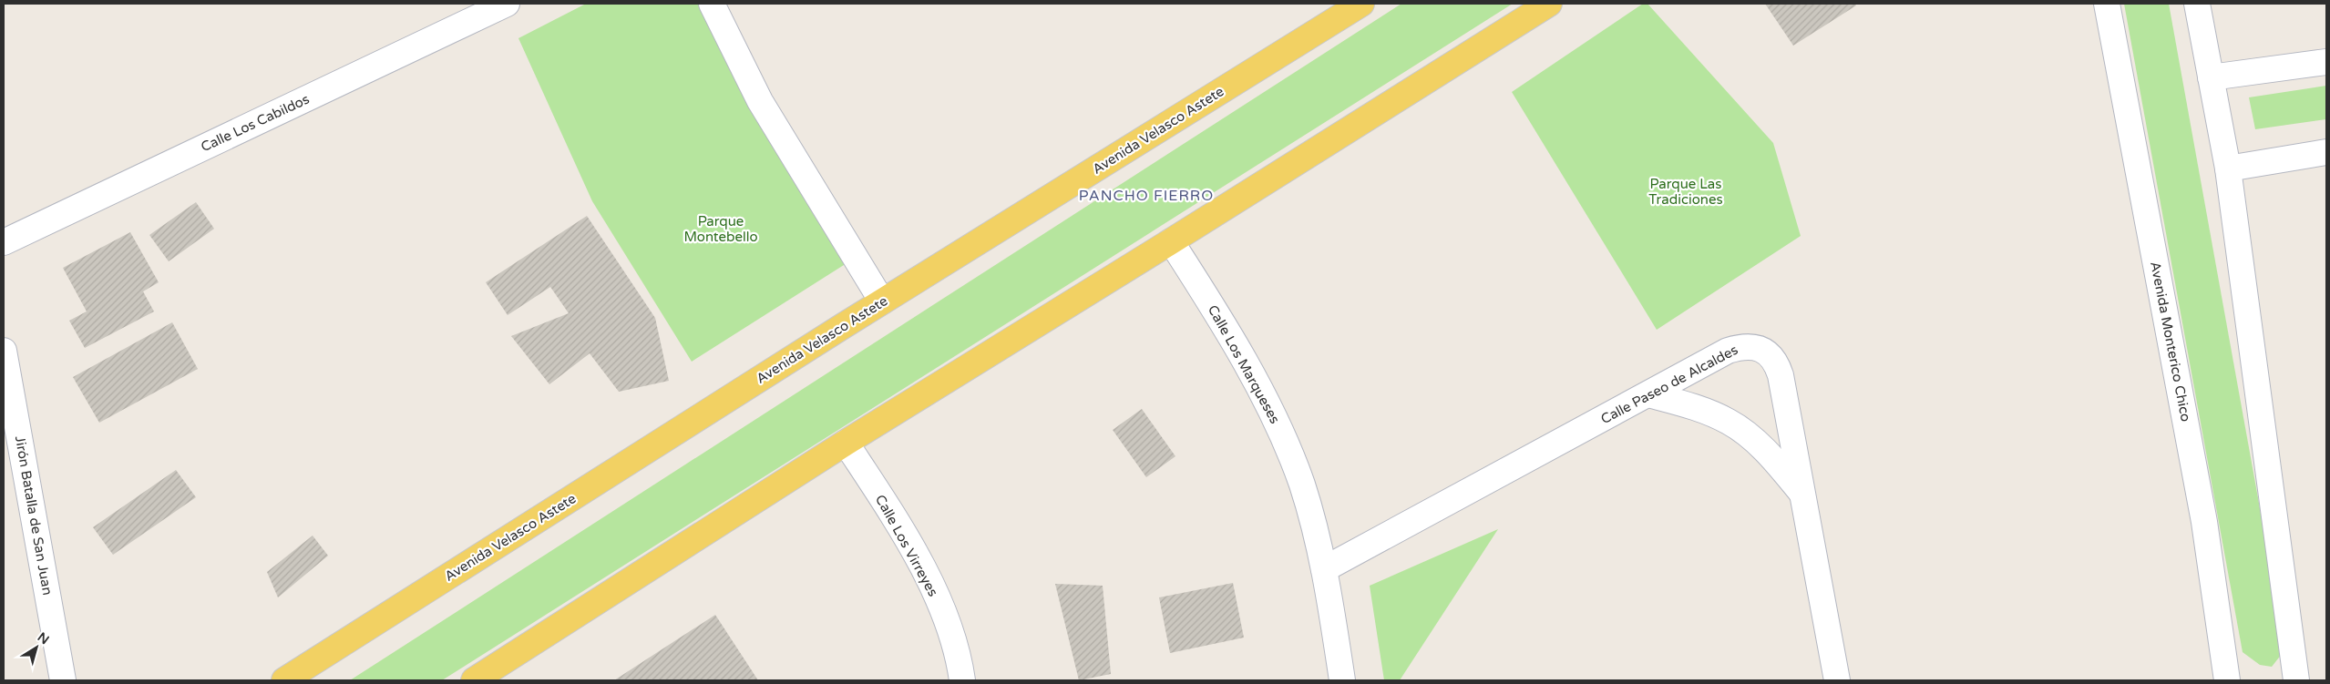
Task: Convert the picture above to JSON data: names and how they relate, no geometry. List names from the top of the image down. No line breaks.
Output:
{"streets":{"main road":["Avenida Velasco Astete"],"street":["Calle Los Cabildos","Avenida Monterico Chico","Calle Los Marqueses","Calle Paseo de Alcaldes","Jirón Batalla de San Juan","Calle Los Virreyes"]},"crossings":[["Calle Los Marqueses","Calle Paseo de Alcaldes"]],"districts":["PANCHO FIERRO"],"parks":["Parque Las Tradiciones","Parque Montebello"],"north":"top right"}
